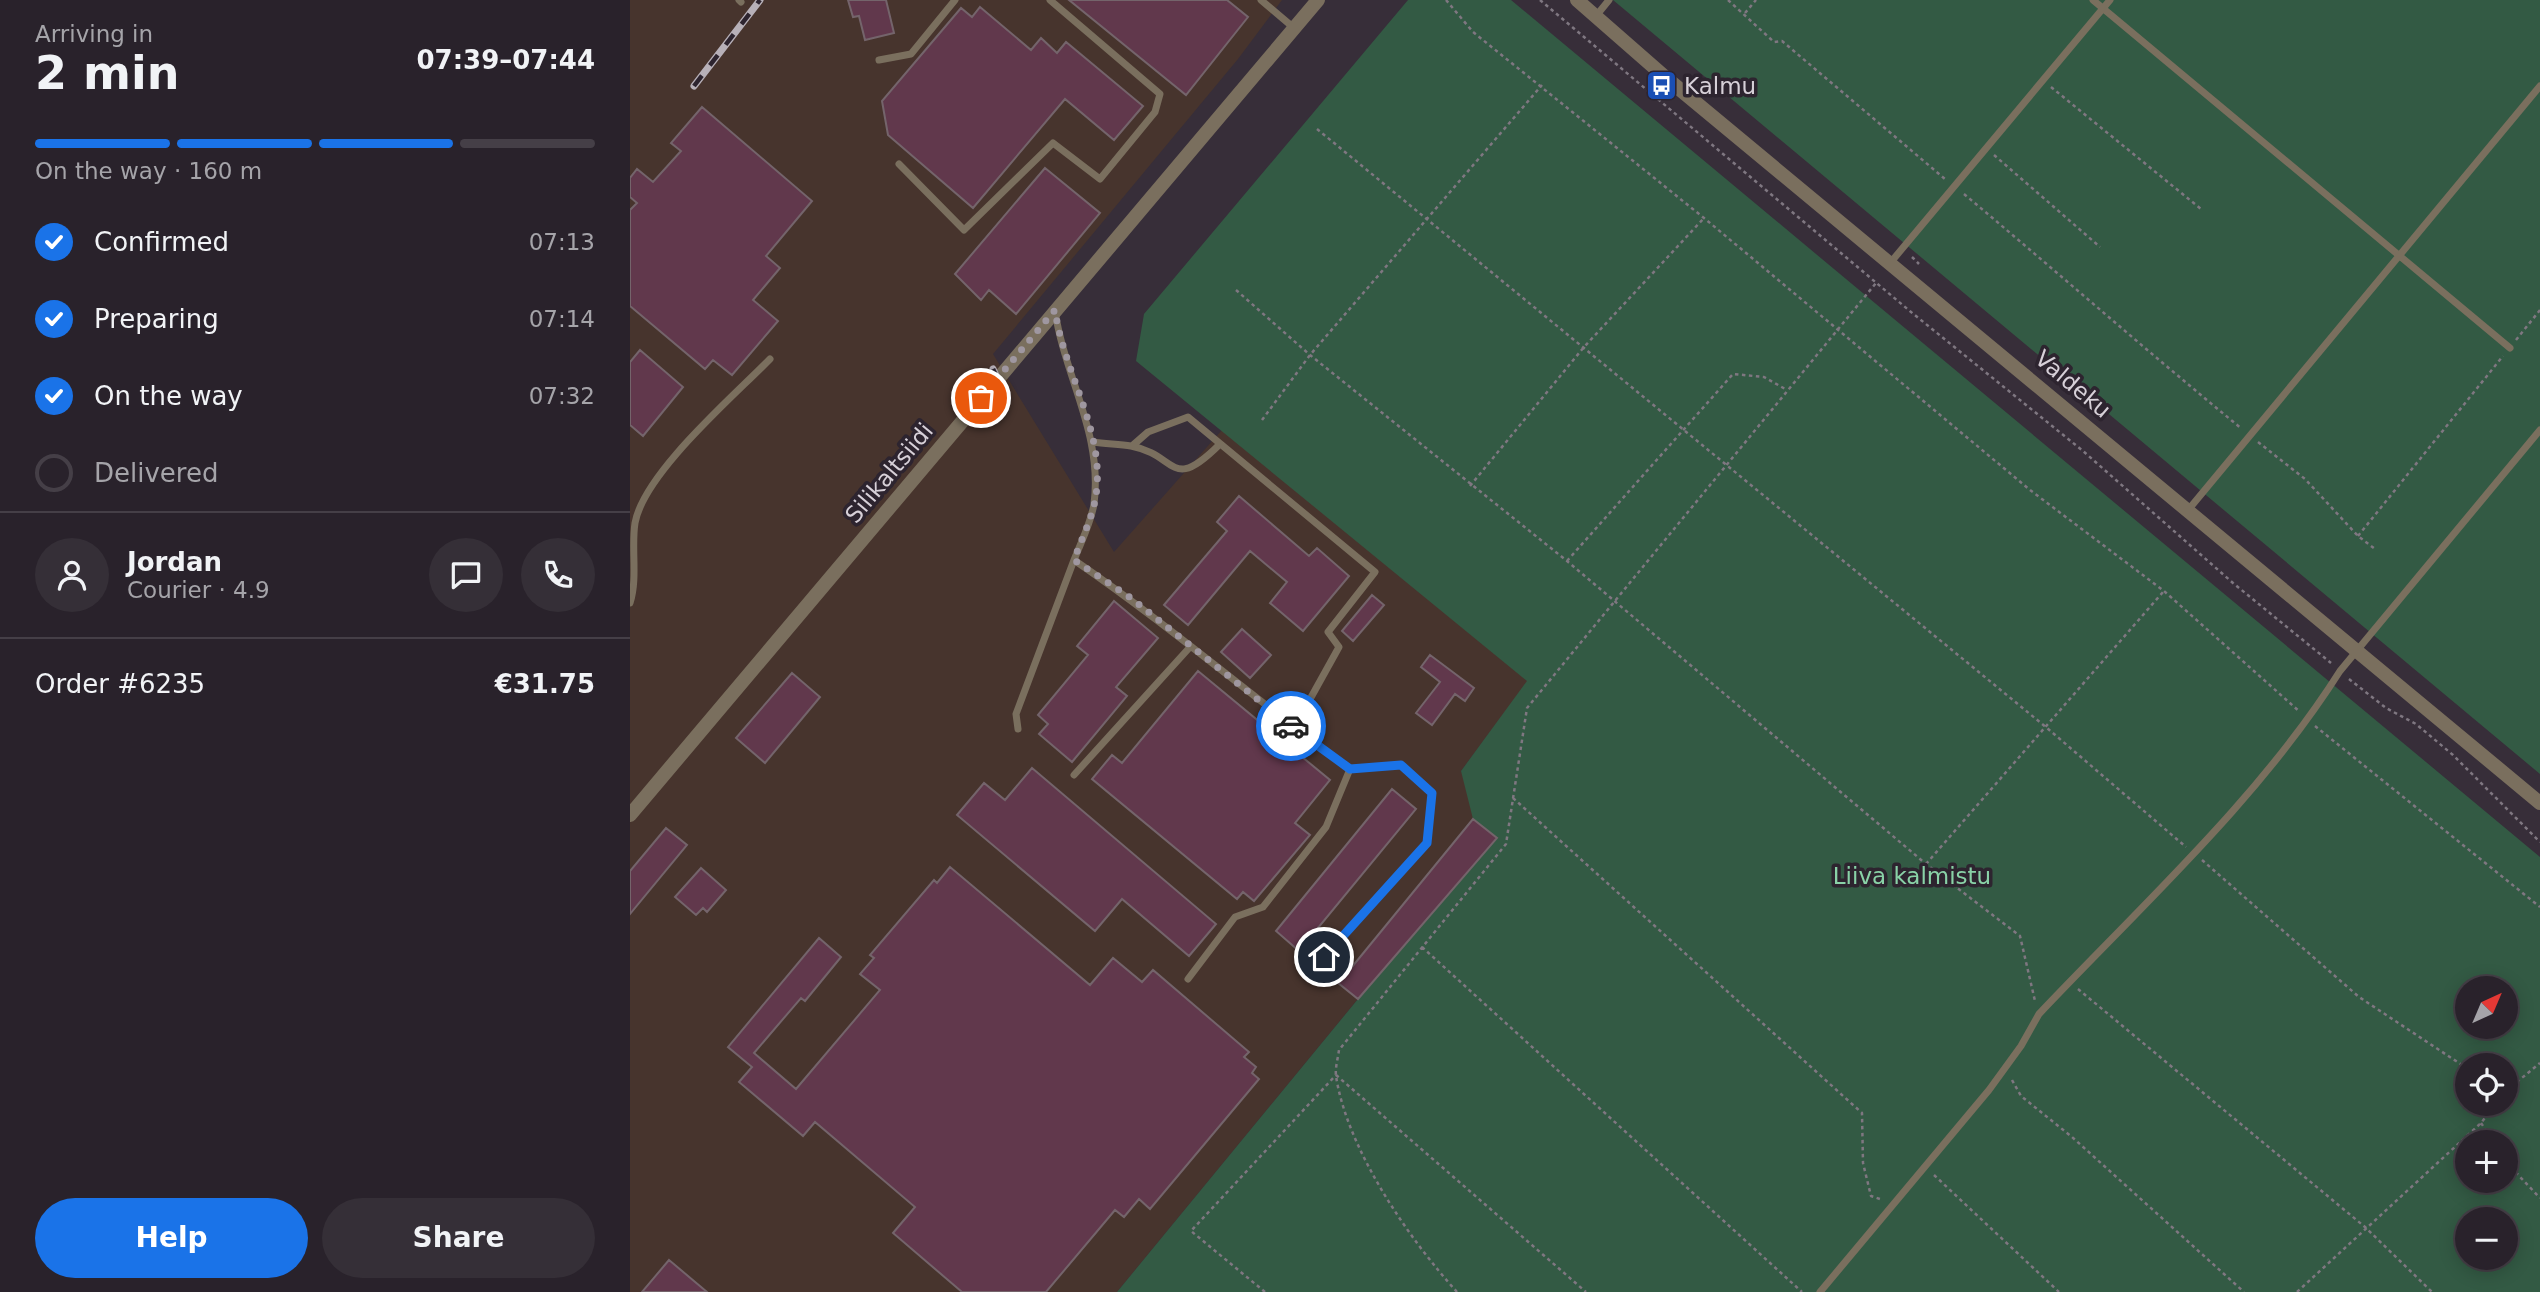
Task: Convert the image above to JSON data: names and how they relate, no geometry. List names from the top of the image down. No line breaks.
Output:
{"streets":{"street":["Valdeku","Silikaltsiidi"]},"parks":["Liiva kalmistu"],"places":{"bus stop":["Kalmu"]},"north":"top right","page":{"heading":["2 min","Arriving in","07:39–07:44"],"panel":["Jordan","Courier · 4.9","Order #6235","€31.75"],"bar":"On the way · 160 m","list":[["Confirmed","07:13"],["Preparing","07:14"],["On the way","07:32"],"Delivered"],"map_buttons":["+","−"],"buttons":["Help","Share"]}}
